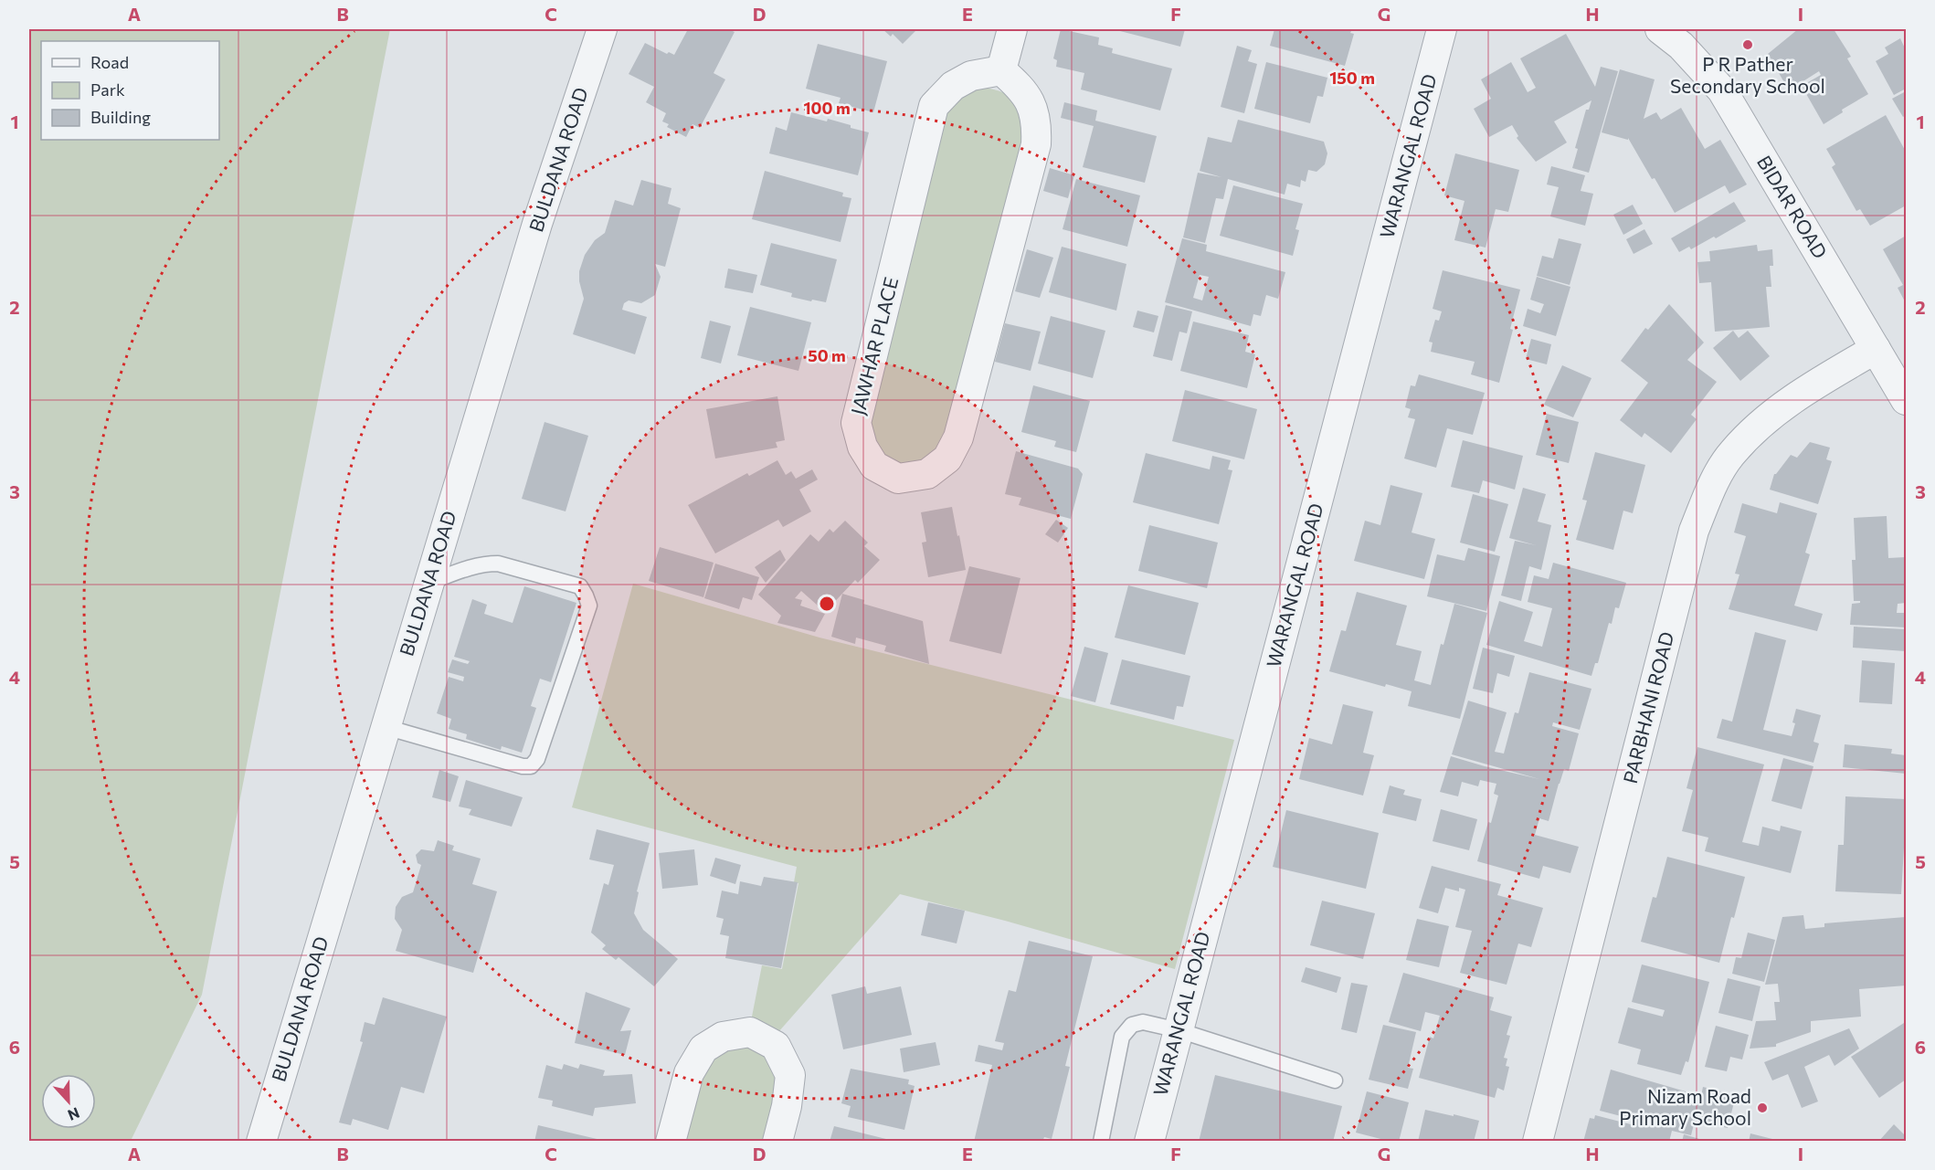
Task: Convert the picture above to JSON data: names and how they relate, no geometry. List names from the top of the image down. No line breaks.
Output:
{"streets":{"street":["WARANGAL ROAD","BULDANA ROAD","BIDAR ROAD","JAWHAR PLACE","PARBHANI ROAD"]},"crossings":[["BIDAR ROAD","PARBHANI ROAD"]],"places":["P R Pather Secondary School","Nizam Road Primary School"],"legend":["Road","Park","Building"],"north":"bottom","grid":{"columns":["A","B","C","D","E","F","G","H","I"],"rows":["1","2","3","4","5","6"]},"rings":["150 m","100 m","50 m"]}
